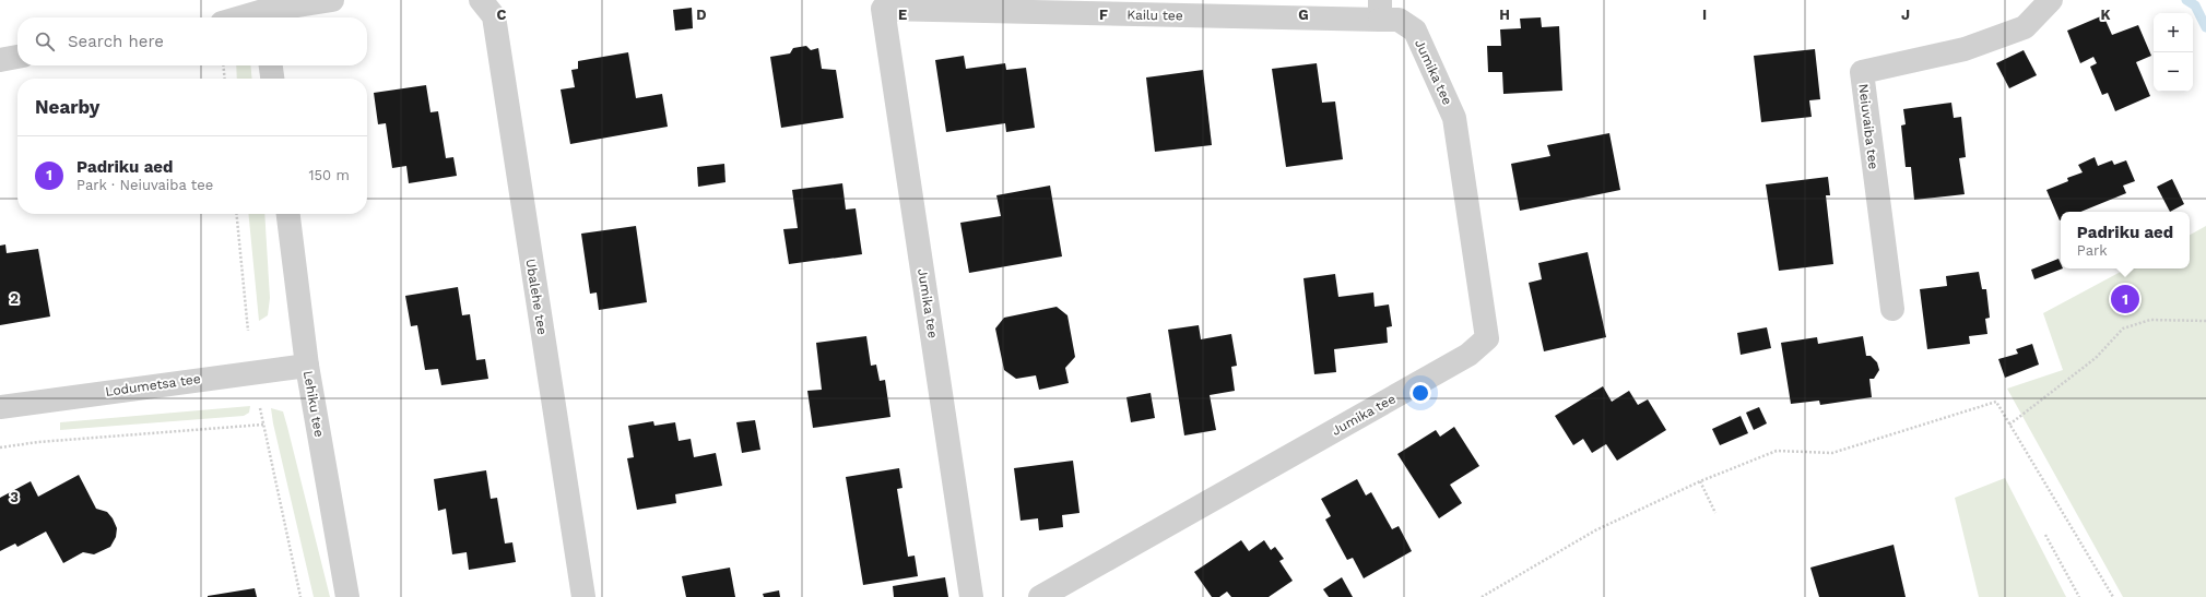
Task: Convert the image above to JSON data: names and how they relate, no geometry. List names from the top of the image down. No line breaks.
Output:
{"streets":{"street":["Kailu tee","Jumika tee","Neiuvaiba tee","Ubalehe tee","Lodumetsa tee","Lehiku tee"]},"crossings":[["Kailu tee","Jumika tee"],["Lodumetsa tee","Lehiku tee"]],"page":{"map_buttons":["+","−"],"search":"Search here","heading":"Nearby","list":[{"mark":"1","name":"Padriku aed","note":"Park · Neiuvaiba tee","value":"150 m"}],"popup":["Padriku aed","Park"],"pins":"1"},"grid":{"columns":["C","D","E","F","G","H","I","J","K"],"rows":["2","3"]}}
